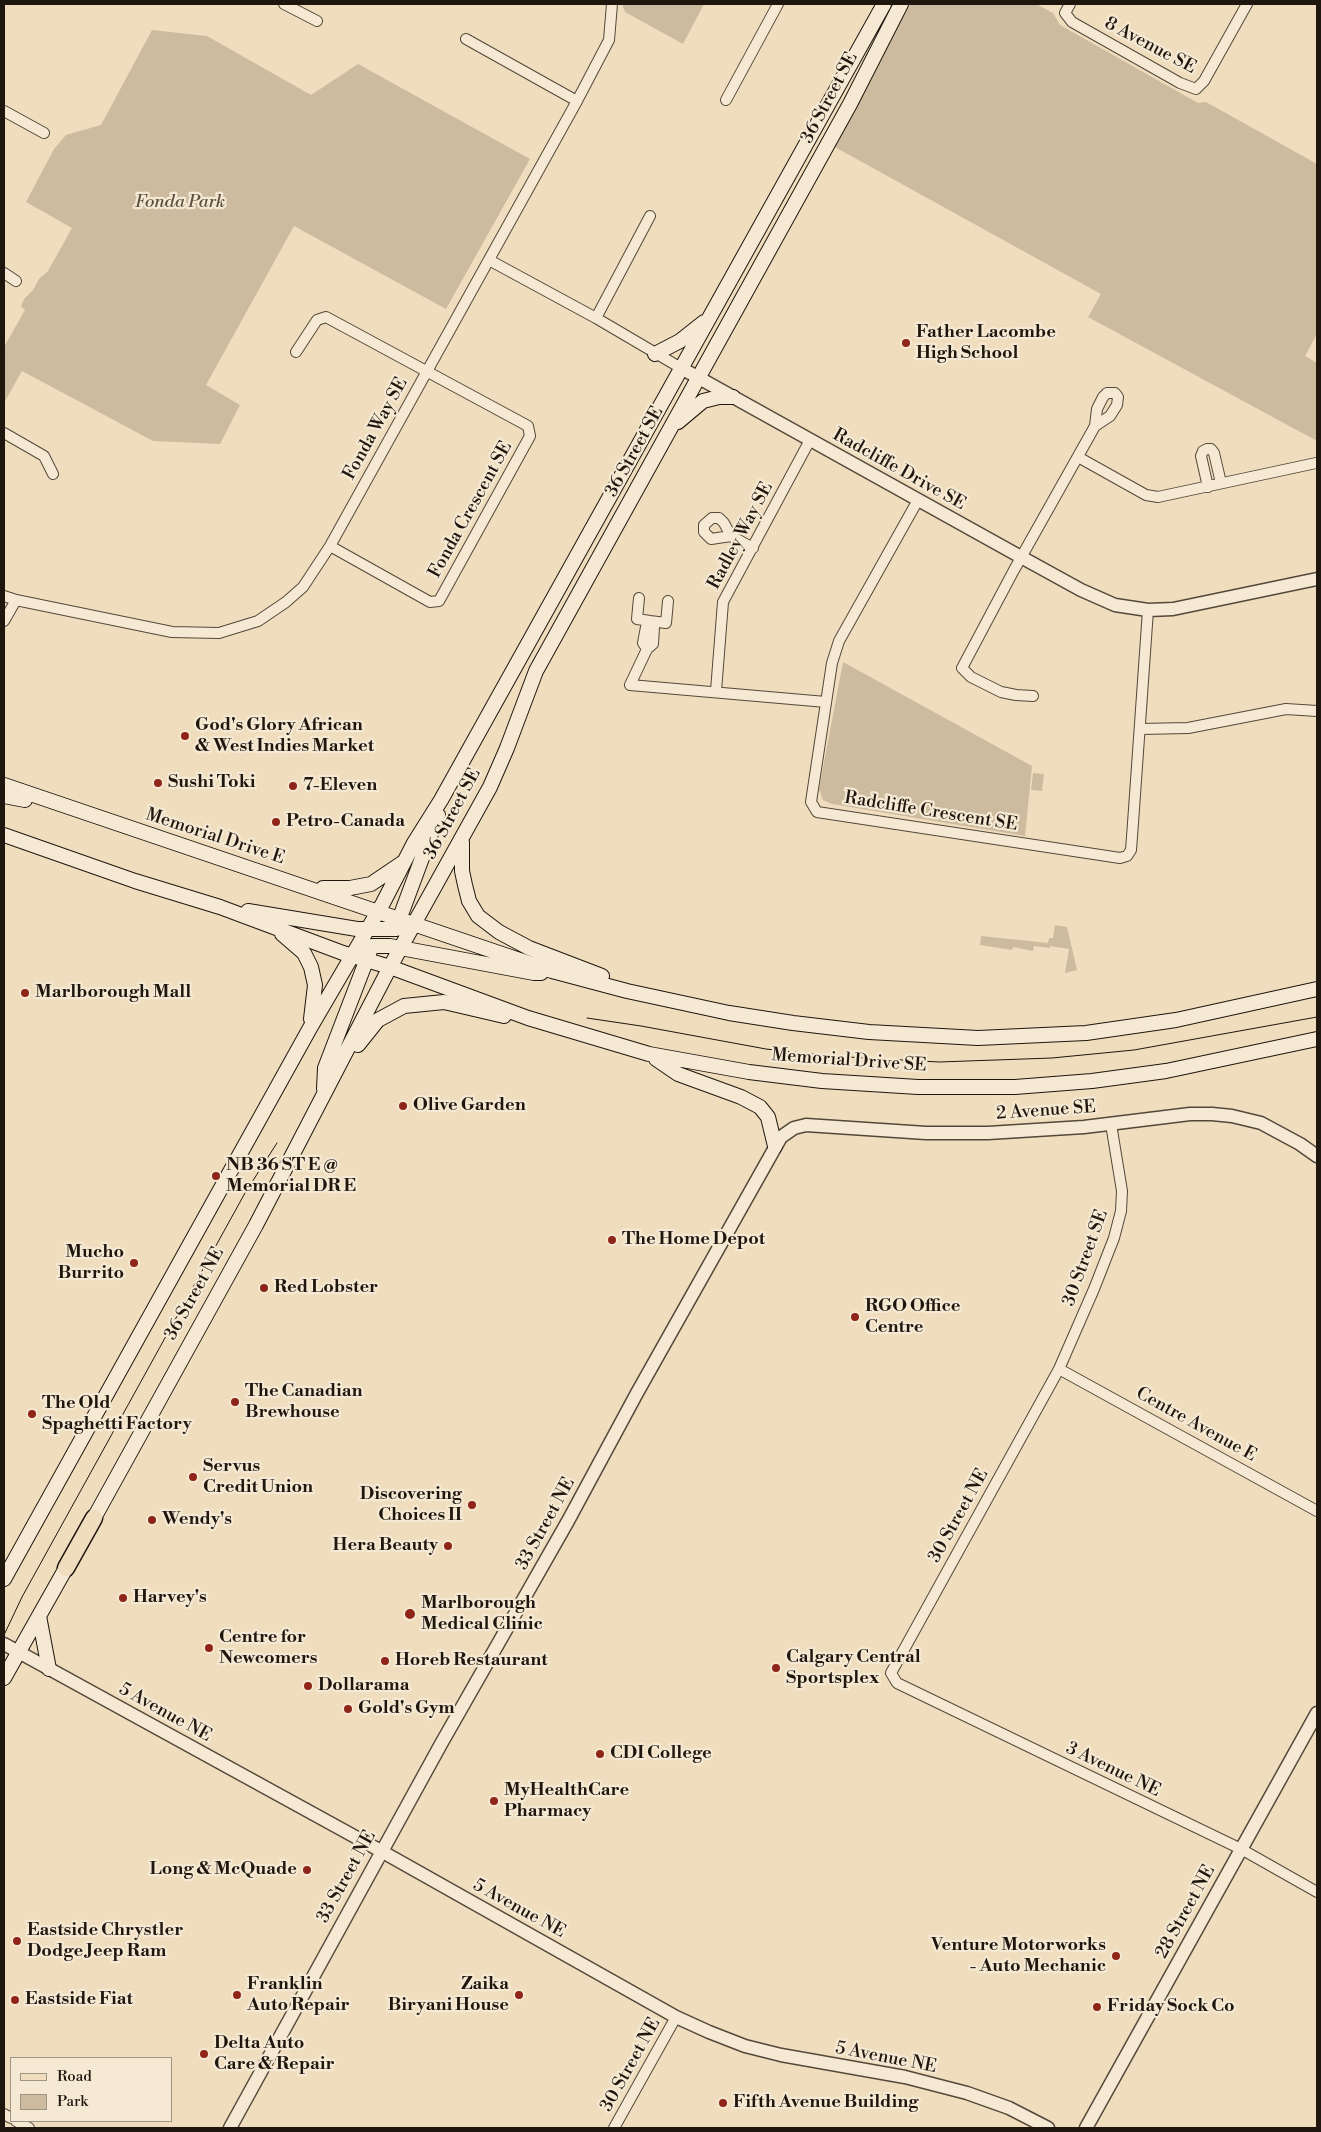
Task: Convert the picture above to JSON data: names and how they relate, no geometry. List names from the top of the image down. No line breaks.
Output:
{"streets":{"main road":["36 Street SE","Memorial Drive E","Memorial Drive SE","36 Street NE"],"street":["8 Avenue SE","Fonda Way SE","Radcliffe Drive SE","Fonda Crescent SE","Radley Way SE","Radcliffe Crescent SE","2 Avenue SE","30 Street SE","Centre Avenue E","30 Street NE","33 Street NE","5 Avenue NE","3 Avenue NE","28 Street NE"]},"crossings":[["36 Street SE","Radcliffe Drive SE"],["36 Street SE","Memorial Drive E"],["36 Street SE","Memorial Drive SE"],["36 Street SE","36 Street NE"],["Fonda Way SE","Radcliffe Drive SE"],["Fonda Way SE","Fonda Crescent SE"],["Radcliffe Drive SE","Radley Way SE"],["Radcliffe Drive SE","Radcliffe Crescent SE"],["Memorial Drive E","Memorial Drive SE"],["Memorial Drive E","36 Street NE"],["Memorial Drive SE","36 Street NE"],["2 Avenue SE","30 Street SE"],["2 Avenue SE","33 Street NE"],["30 Street SE","Centre Avenue E"],["30 Street SE","30 Street NE"],["36 Street NE","5 Avenue NE"],["Centre Avenue E","30 Street NE"],["30 Street NE","5 Avenue NE"],["30 Street NE","3 Avenue NE"],["33 Street NE","5 Avenue NE"],["3 Avenue NE","28 Street NE"]],"parks":["Fonda Park"],"places":["Father Lacombe High School","God's Glory African & West Indies Market","Sushi Toki","7-Eleven","Petro-Canada","Marlborough Mall","Olive Garden","NB 36 ST E @ Memorial DR E","The Home Depot","Mucho Burrito","Red Lobster","RGO Office Centre","The Canadian Brewhouse","The Old Spaghetti Factory","Servus Credit Union","Discovering Choices II","Wendy's","Hera Beauty","Harvey's","Marlborough Medical Clinic","Centre for Newcomers","Horeb Restaurant","Calgary Central Sportsplex","Dollarama","Gold's Gym","CDI College","MyHealthCare Pharmacy","Long & McQuade","Eastside Chrystler Dodge Jeep Ram","Venture Motorworks - Auto Mechanic","Franklin Auto Repair","Zaika Biryani House","Eastside Fiat","Friday Sock Co","Delta Auto Care & Repair","Fifth Avenue Building"],"legend":["Road","Park"]}
